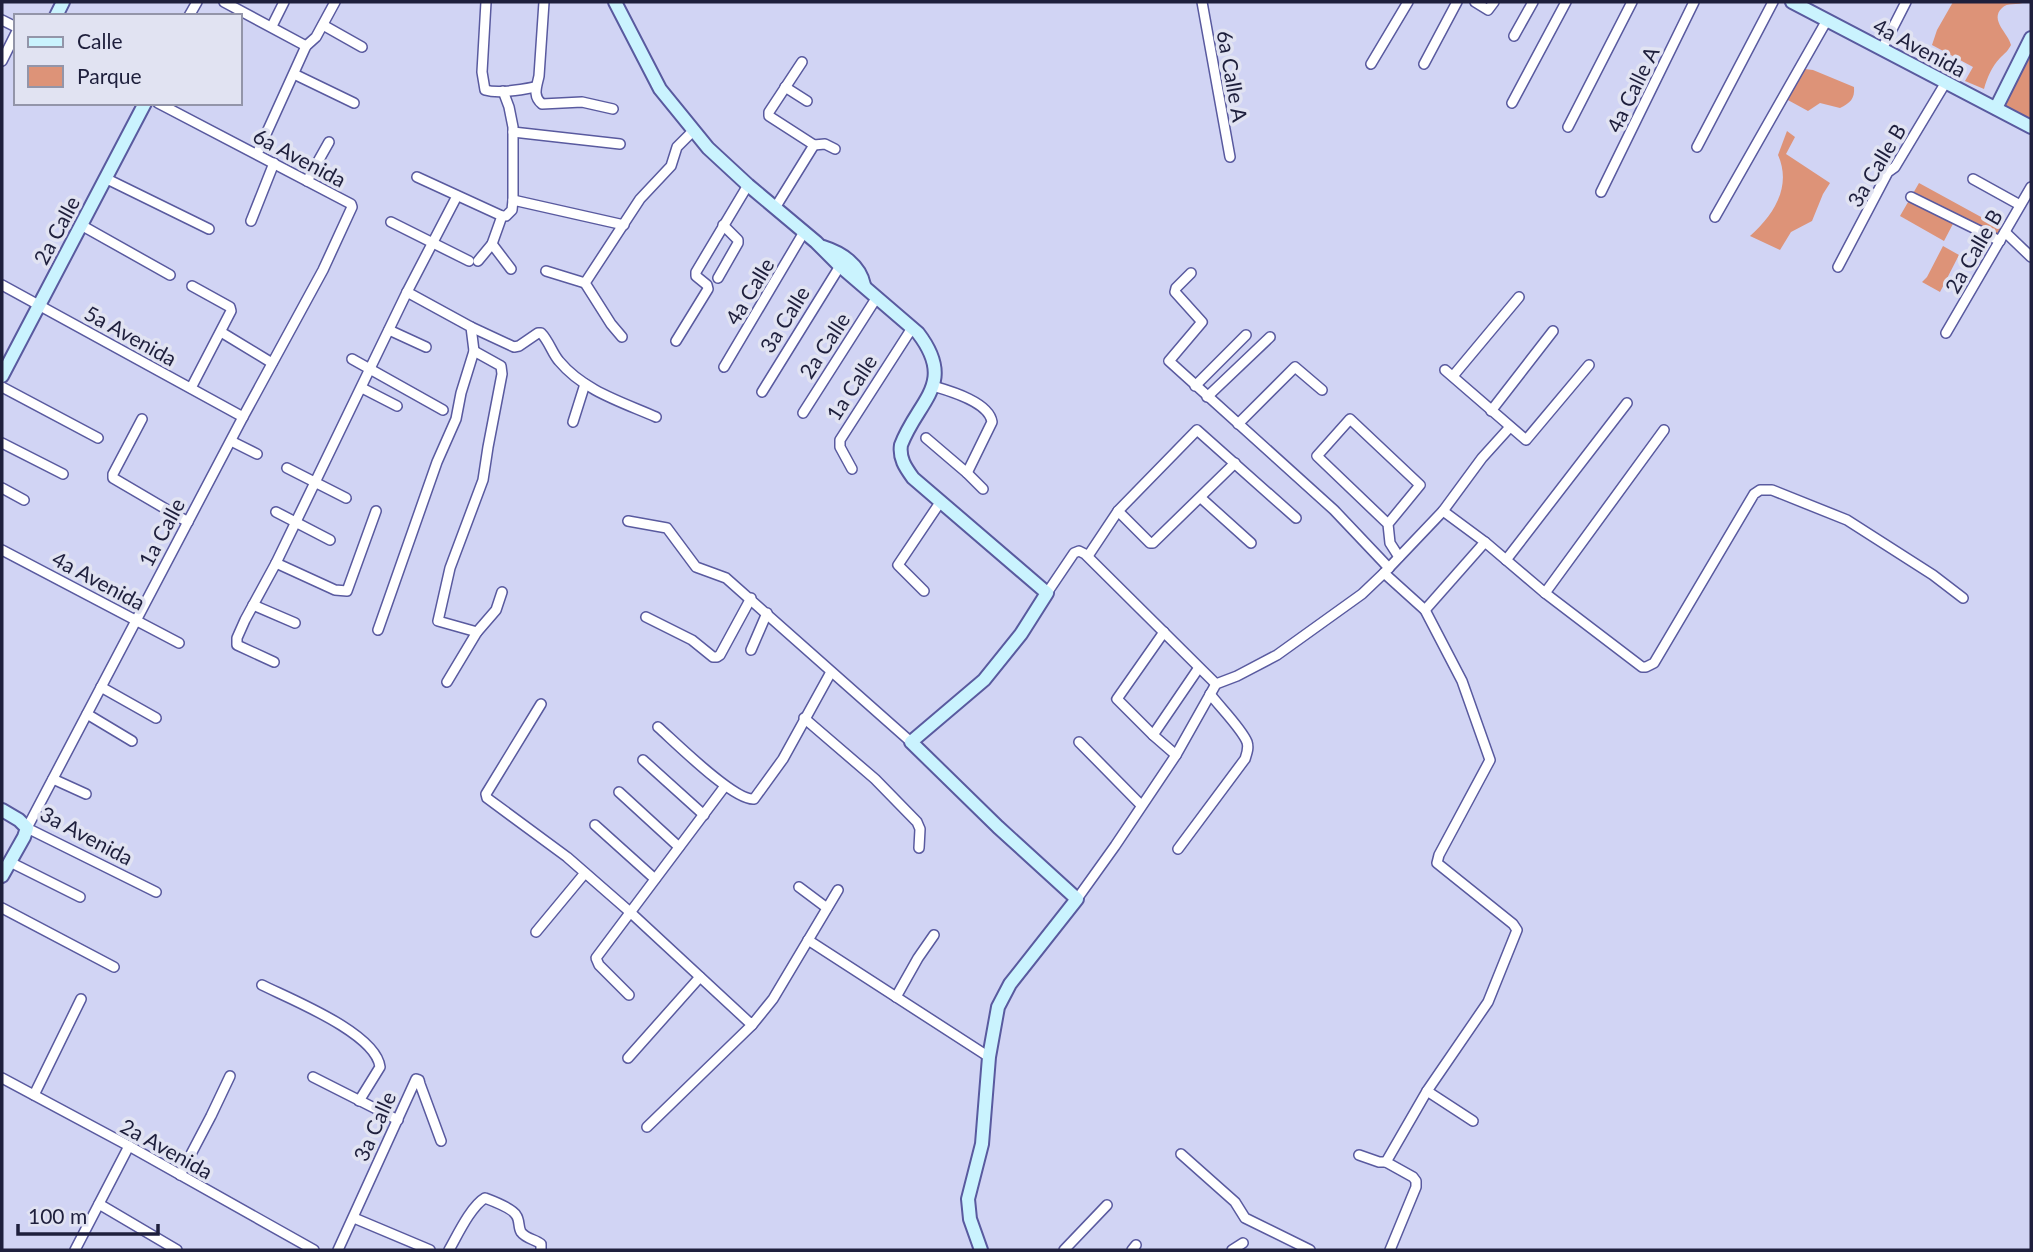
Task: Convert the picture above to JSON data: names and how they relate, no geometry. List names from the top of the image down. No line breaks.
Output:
{"streets":{"street":["4a Avenida","6a Calle A","4a Calle A","6a Avenida","3a Calle B","2a Calle","2a Calle B","4a Calle","3a Calle","5a Avenida","1a Calle","3a Avenida","2a Avenida"]},"crossings":[["4a Avenida","3a Calle B"],["4a Avenida","1a Calle"],["6a Avenida","1a Calle"],["2a Calle","5a Avenida"],["5a Avenida","1a Calle"],["1a Calle","3a Avenida"]],"legend":["Calle","Parque"],"scale_bar":"100 m"}
